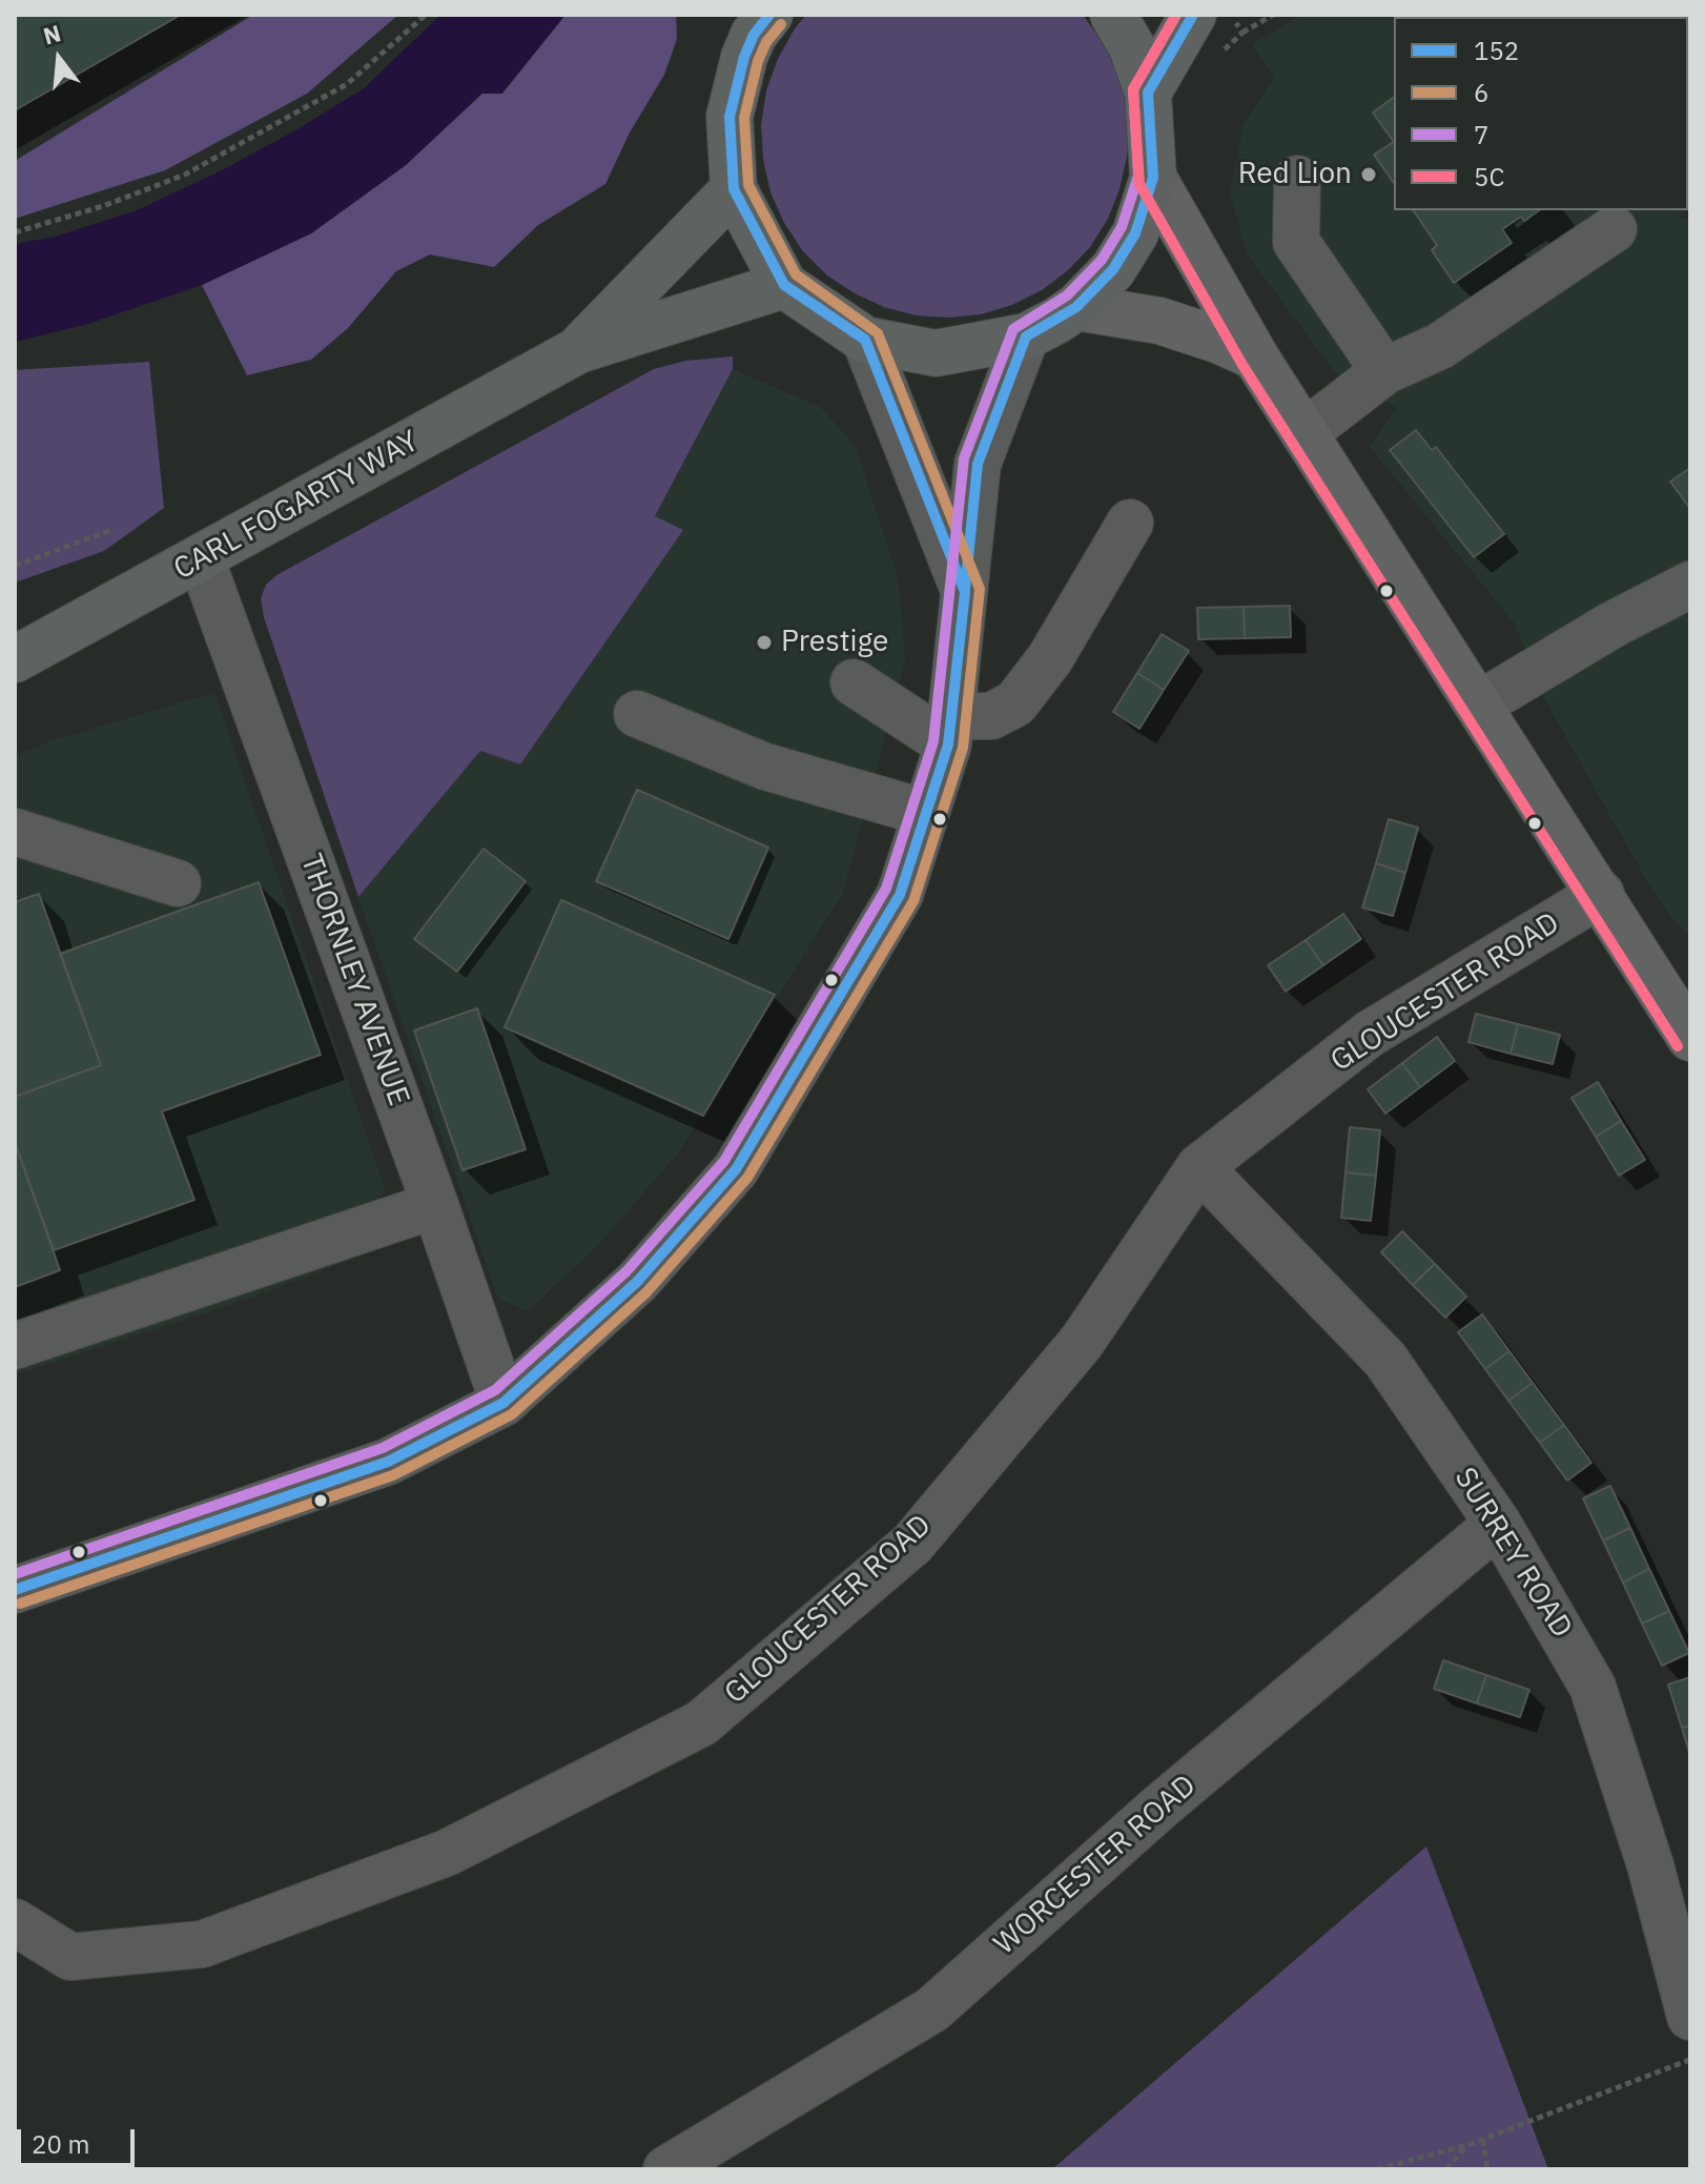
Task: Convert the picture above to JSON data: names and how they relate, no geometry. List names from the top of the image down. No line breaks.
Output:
{"streets":{"highway":["CARL FOGARTY WAY"],"street":["THORNLEY AVENUE","GLOUCESTER ROAD","SURREY ROAD","WORCESTER ROAD"]},"crossings":[["CARL FOGARTY WAY","THORNLEY AVENUE"],["GLOUCESTER ROAD","SURREY ROAD"],["SURREY ROAD","WORCESTER ROAD"]],"places":["Red Lion","Prestige"],"lines":["transit line 152","transit line 7","transit line 5C","transit line 6"],"legend":["152","6","7","5C"],"scale_bar":"20 m","north":"top"}
